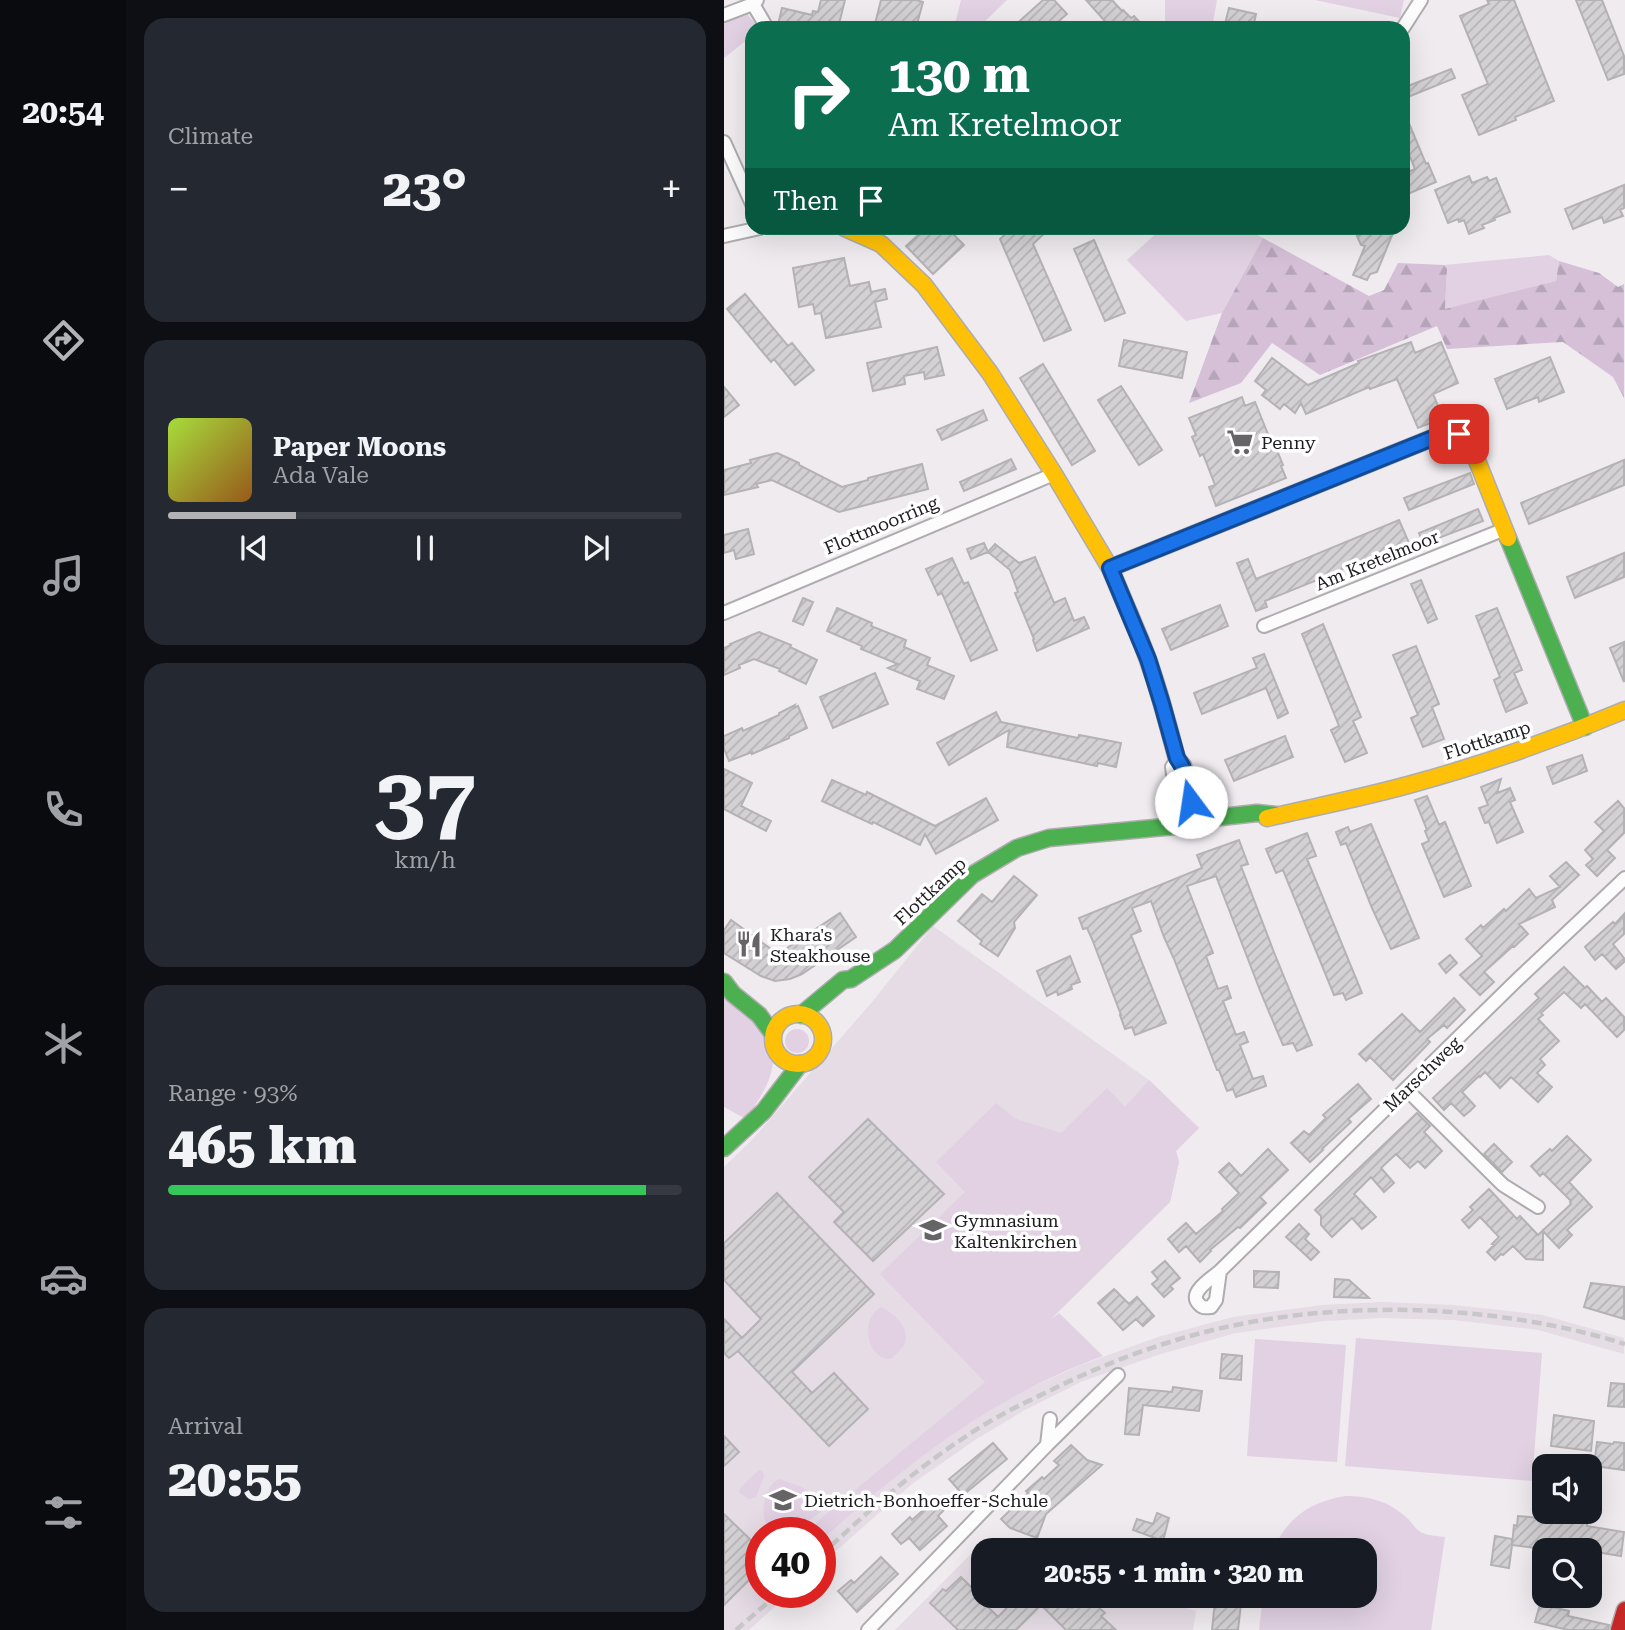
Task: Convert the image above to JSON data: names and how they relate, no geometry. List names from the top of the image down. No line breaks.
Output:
{"streets":{"street":["Flottmoorring","Am Kretelmoor","Flottkamp","Marschweg"]},"places":{"supermarket":["Penny"],"restaurant":["Khara's Steakhouse"],"school or university":["Gymnasium Kaltenkirchen","Dietrich-Bonhoeffer-Schule"]},"page":{"tabs":"20:54","tile":["Climate",["37","km/h"],["Range · 93%","465 km"],["Arrival","20:55"]],"turn":["130 m","Am Kretelmoor"],"heat":["−","23°","+"],"then":"Then","song":["Paper Moons","Ada Vale"],"limit":"40","trip":"20:55 · 1 min · 320 m"}}
